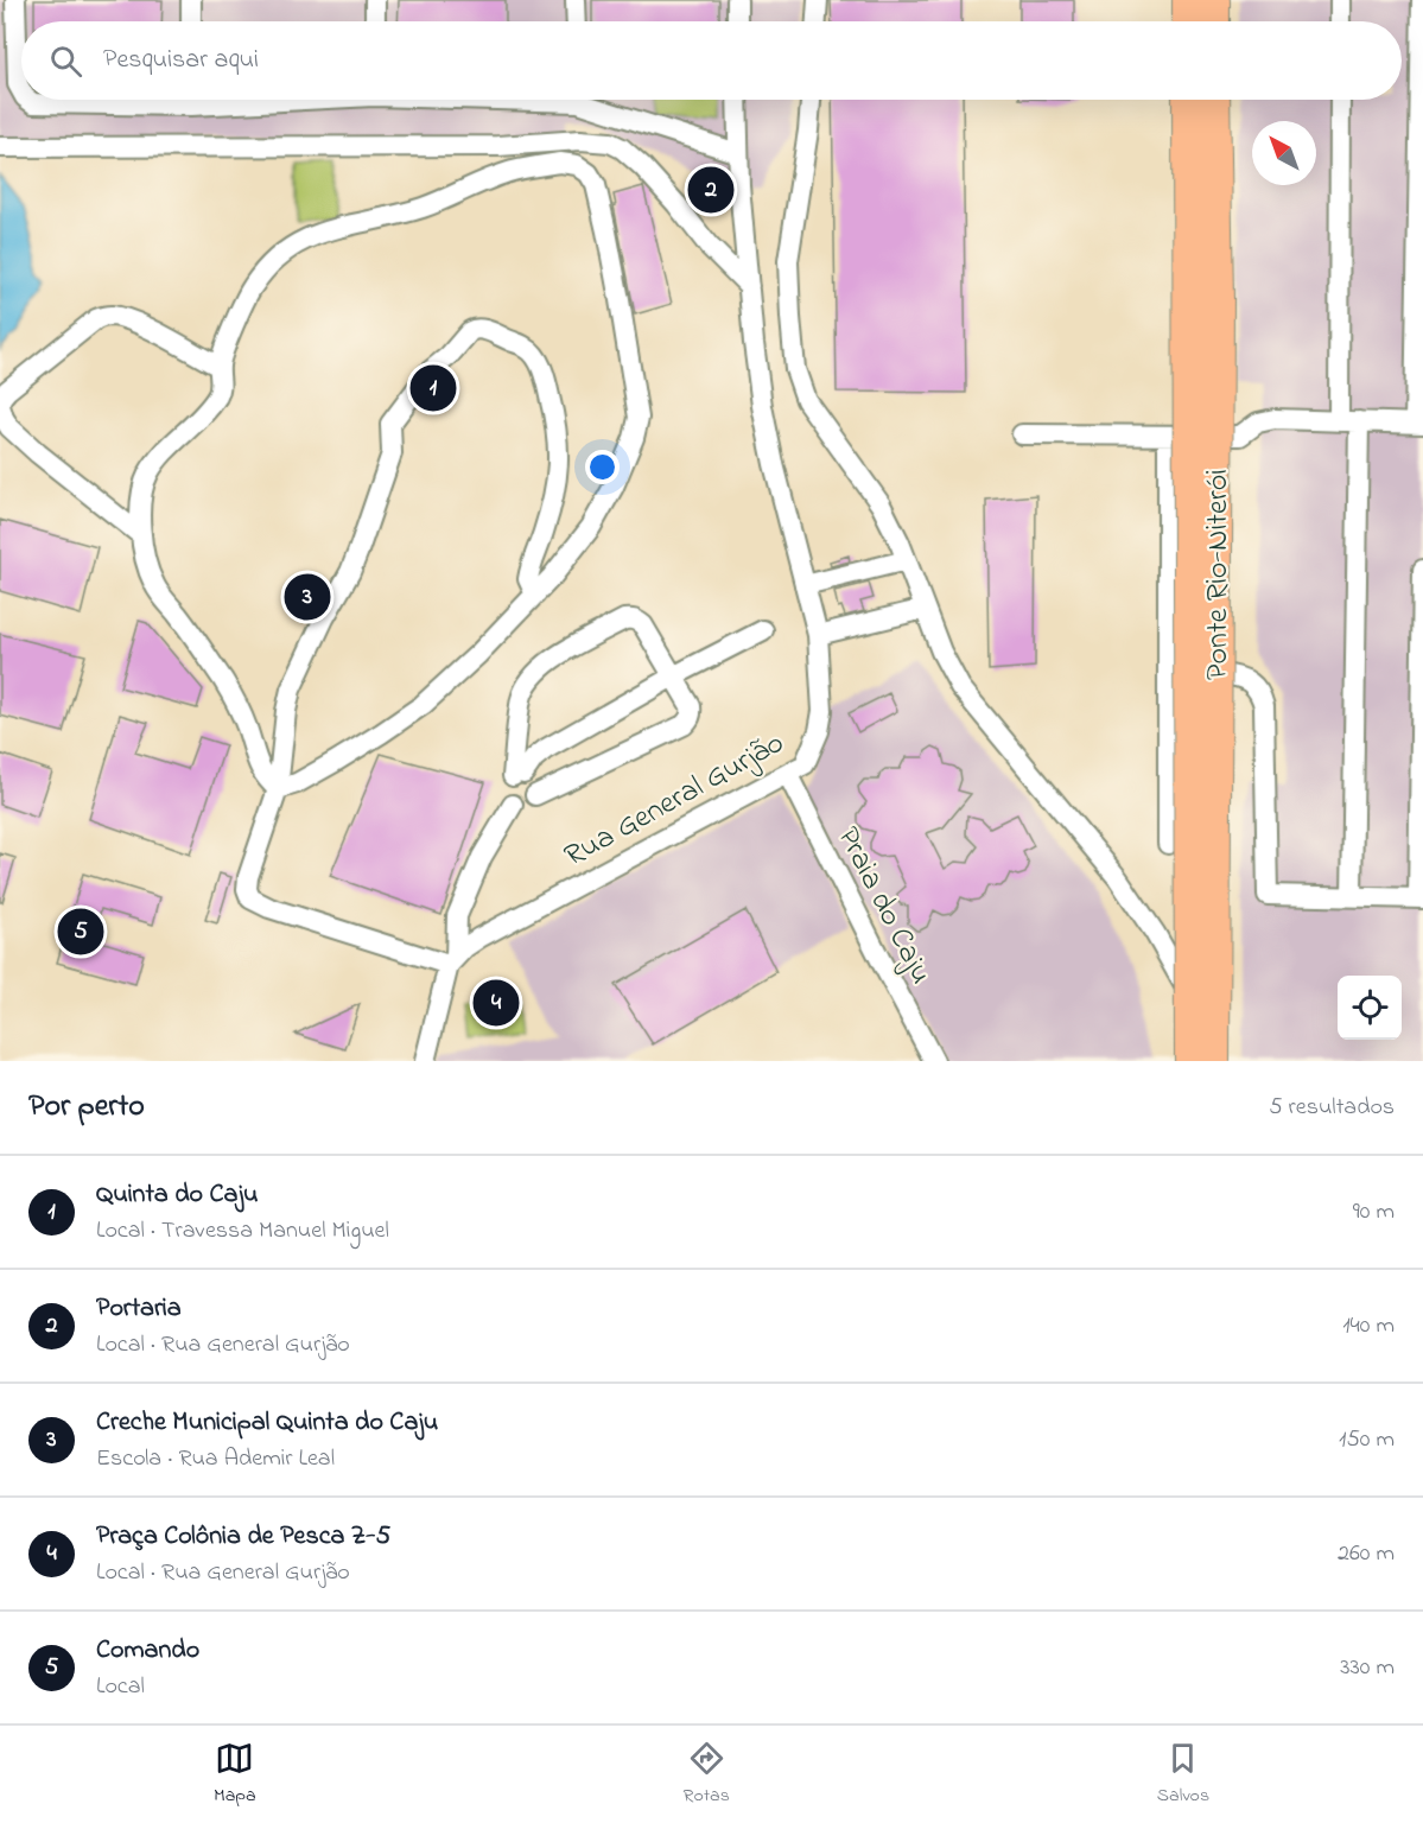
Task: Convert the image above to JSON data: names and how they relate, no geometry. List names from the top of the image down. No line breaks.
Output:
{"streets":{"highway":["Ponte Rio-Niterói"],"street":["Rua General Gurjão","Praia do Caju"]},"crossings":[["Rua General Gurjão","Praia do Caju"]],"north":"top left","page":{"search":"Pesquisar aqui","pins":["2","1","3","5","4"],"heading":["Por perto","5 resultados"],"list":[{"mark":"1","name":"Quinta do Caju","note":"Local · Travessa Manuel Miguel","value":"90 m"},{"mark":"2","name":"Portaria","note":"Local · Rua General Gurjão","value":"140 m"},{"mark":"3","name":"Creche Municipal Quinta do Caju","note":"Escola · Rua Ademir Leal","value":"150 m"},{"mark":"4","name":"Praça Colônia de Pesca Z-5","note":"Local · Rua General Gurjão","value":"260 m"},{"mark":"5","name":"Comando","note":"Local","value":"330 m"}],"nav":["Mapa","Rotas","Salvos"]}}
